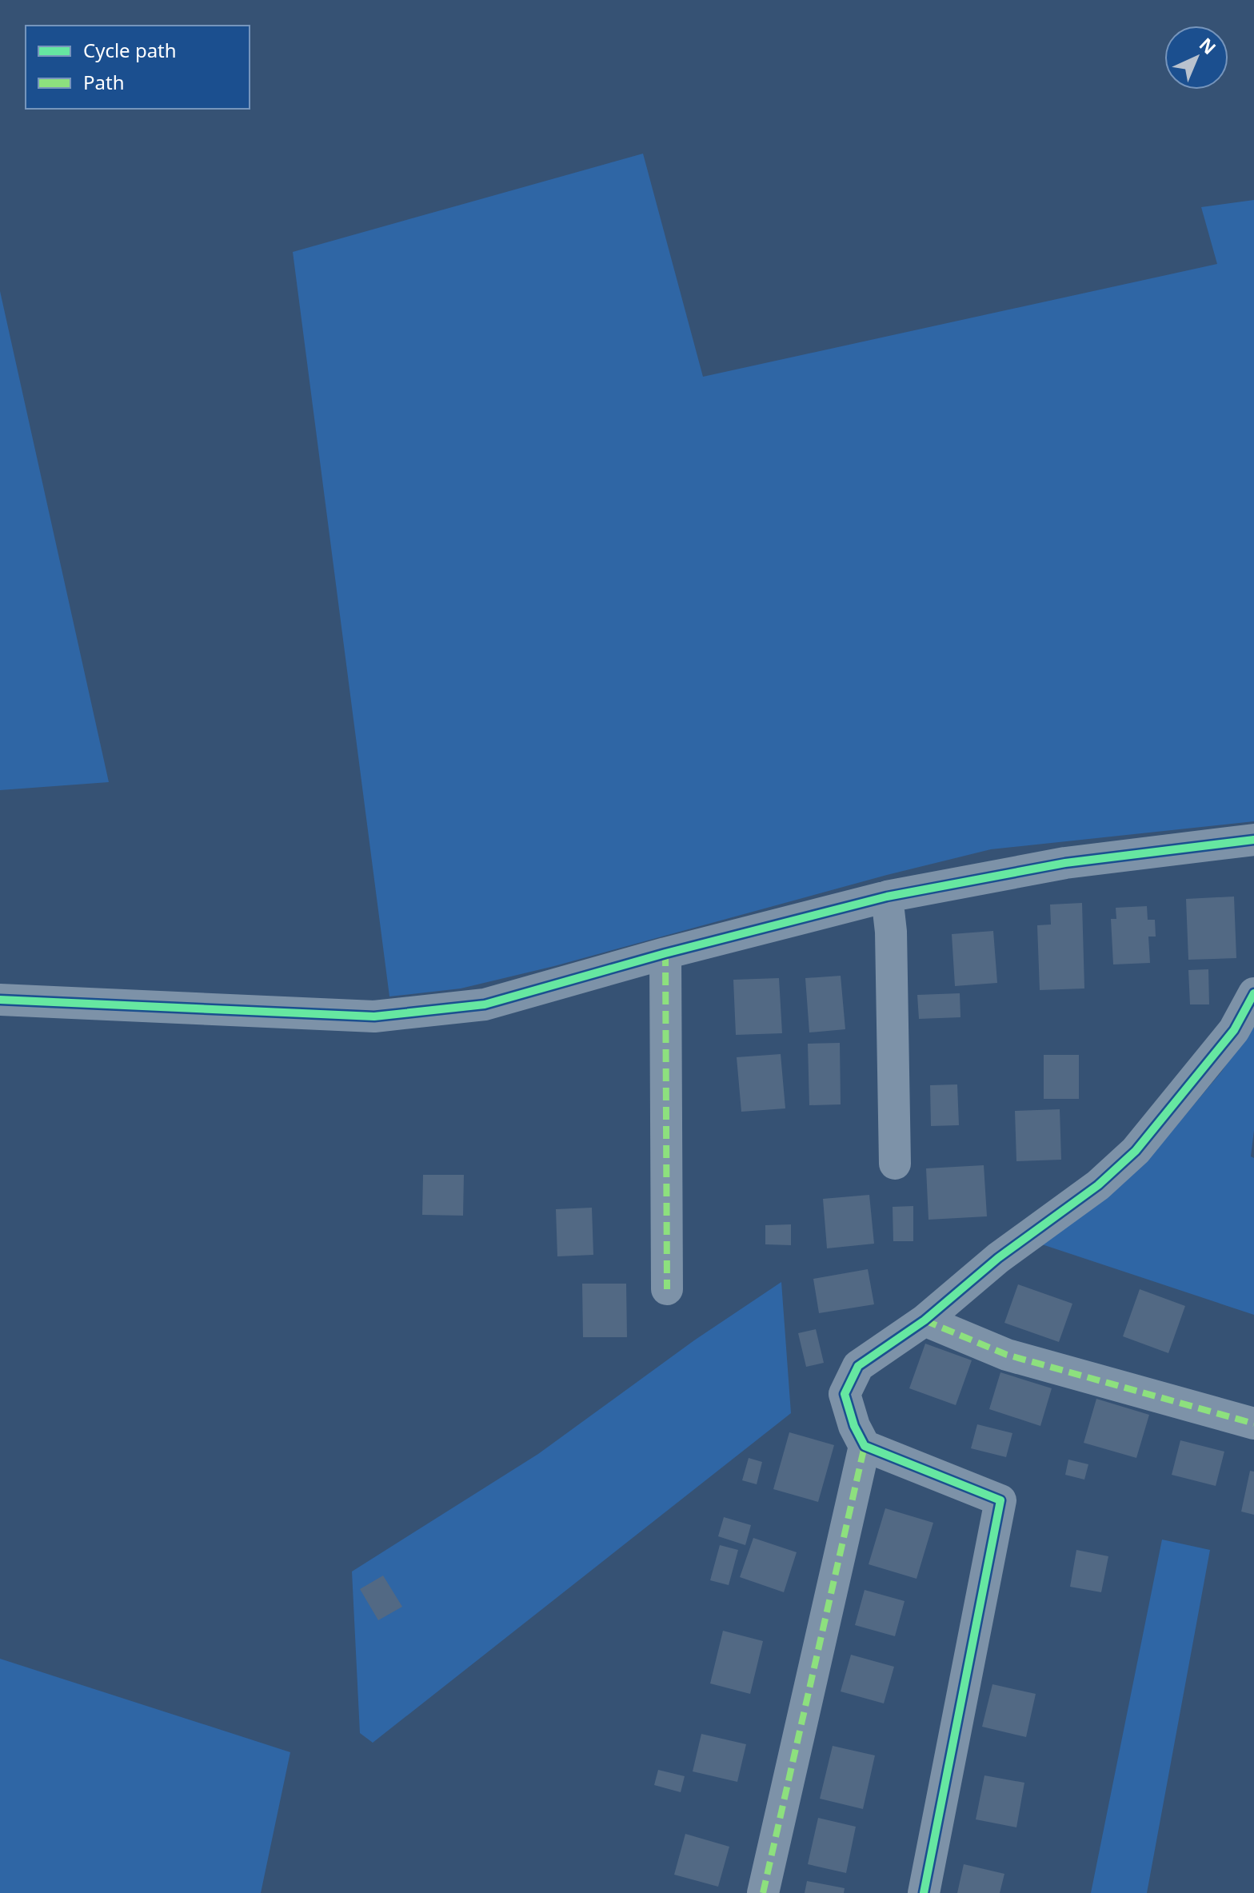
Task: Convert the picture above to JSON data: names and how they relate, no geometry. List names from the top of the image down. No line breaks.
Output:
{"legend":["Cycle path","Path"],"north":"top right"}
